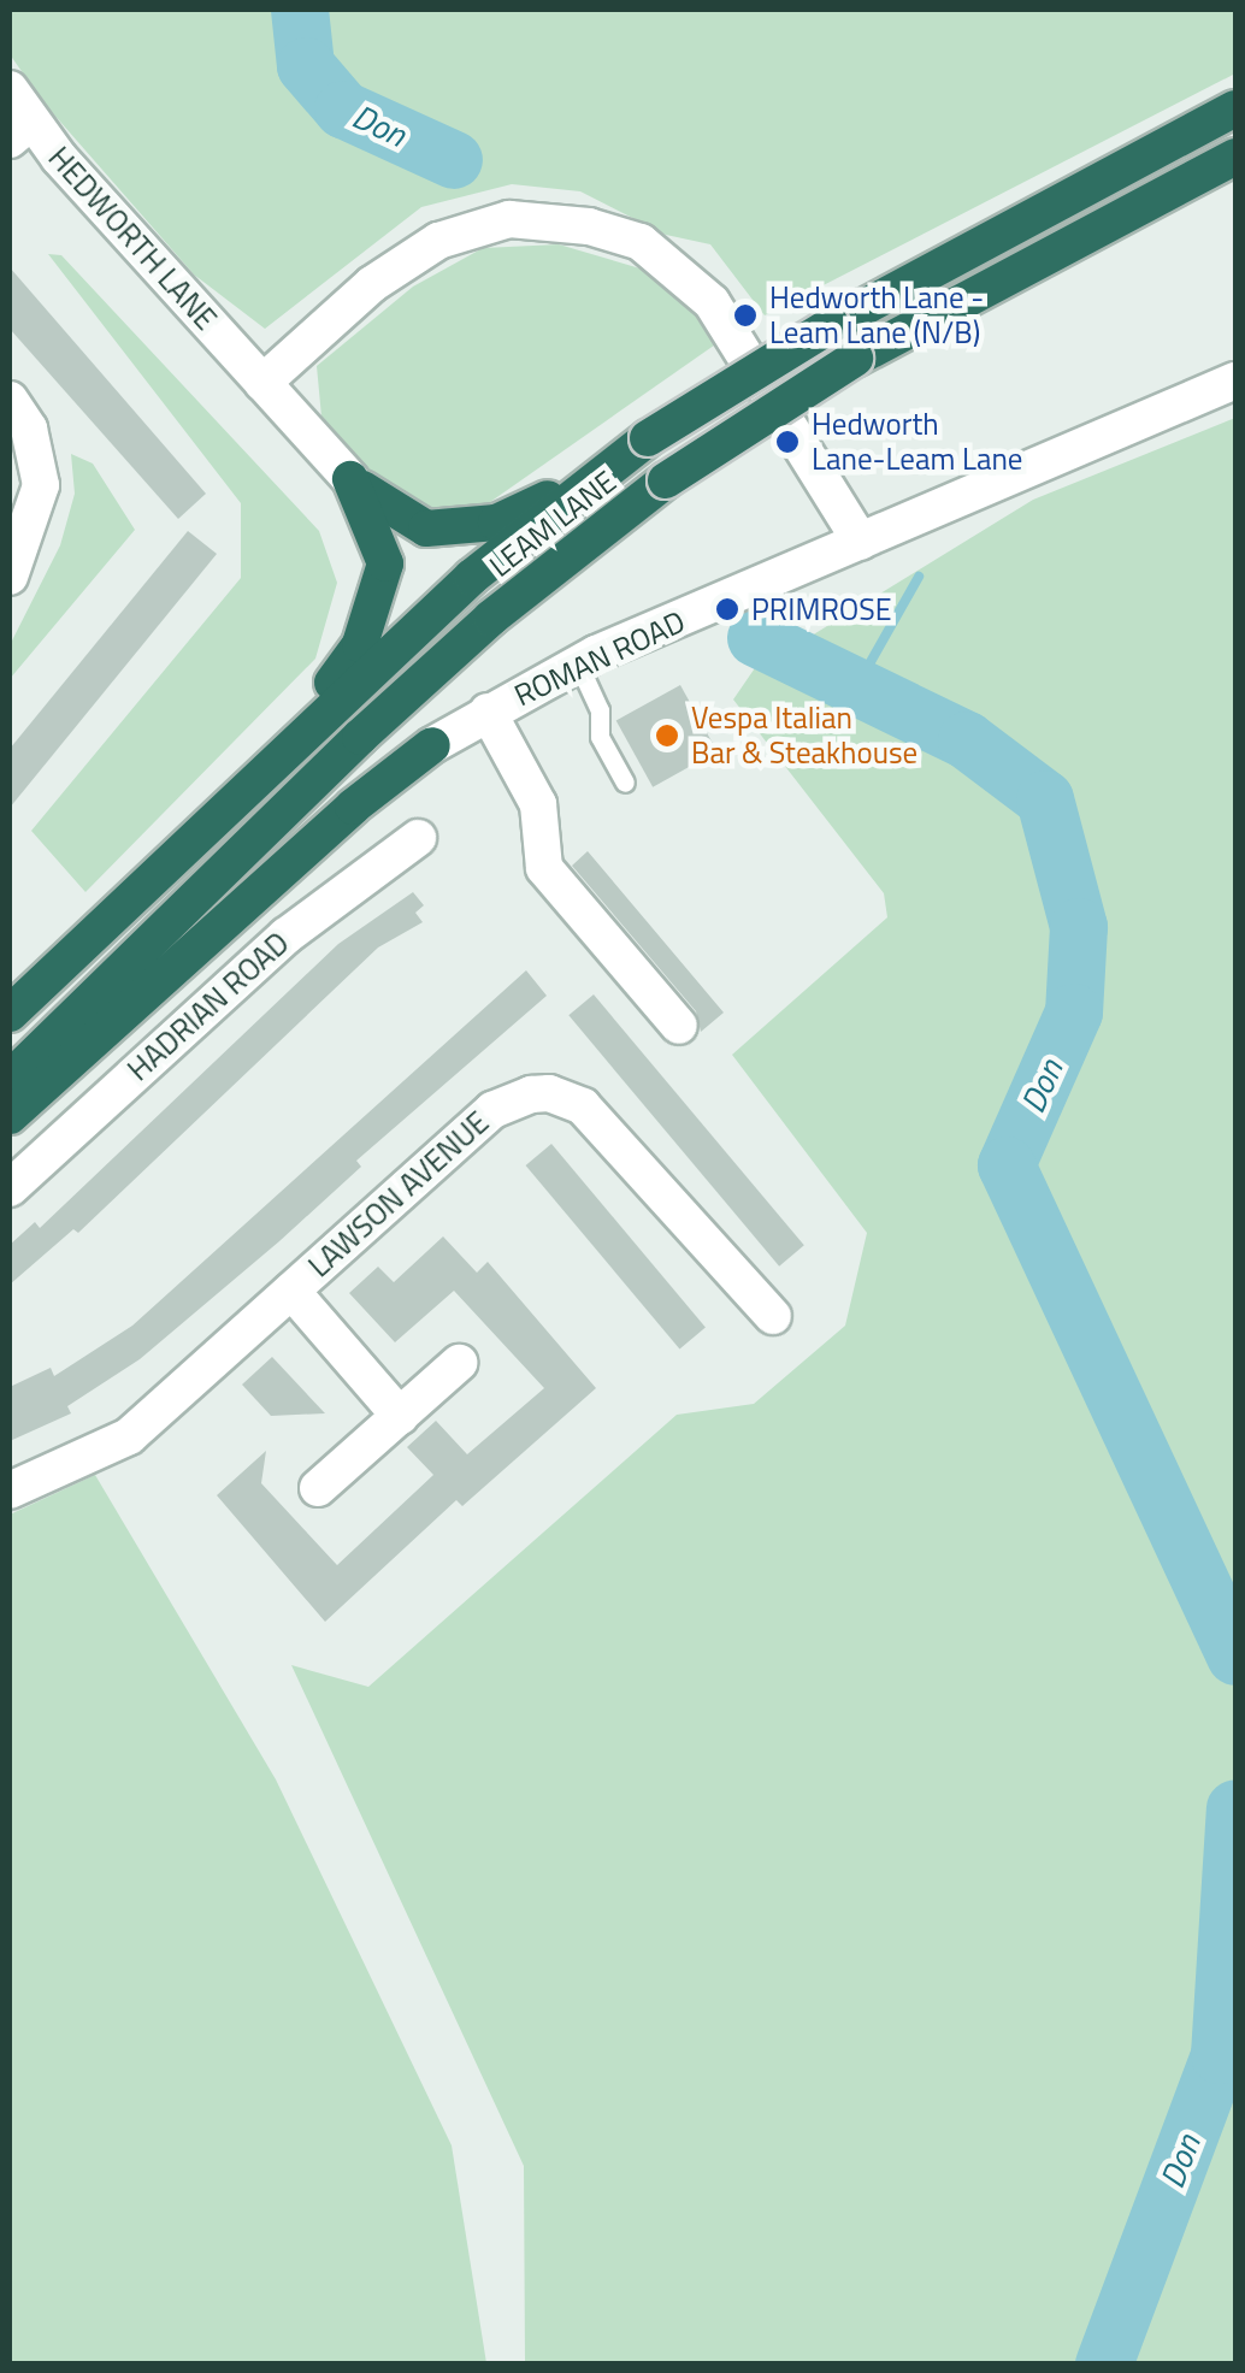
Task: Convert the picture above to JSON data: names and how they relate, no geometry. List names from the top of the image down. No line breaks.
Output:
{"streets":{"highway":["LEAM LANE"],"street":["HEDWORTH LANE","ROMAN ROAD","HADRIAN ROAD","LAWSON AVENUE"]},"water":["Don"],"places":["Hedworth Lane - Leam Lane (N/B)","Hedworth Lane-Leam Lane","PRIMROSE","Vespa Italian Bar & Steakhouse"]}
